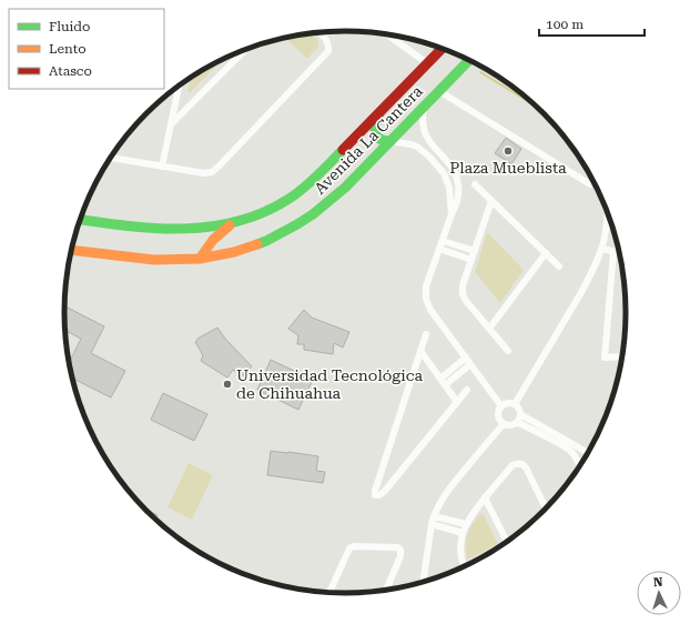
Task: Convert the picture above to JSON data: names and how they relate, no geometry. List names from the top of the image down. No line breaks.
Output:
{"streets":{"main road":["Avenida La Cantera"]},"places":["Plaza Mueblista","Universidad Tecnológica de Chihuahua"],"legend":["Fluido","Lento","Atasco"],"scale_bar":"100 m","north":"top"}
